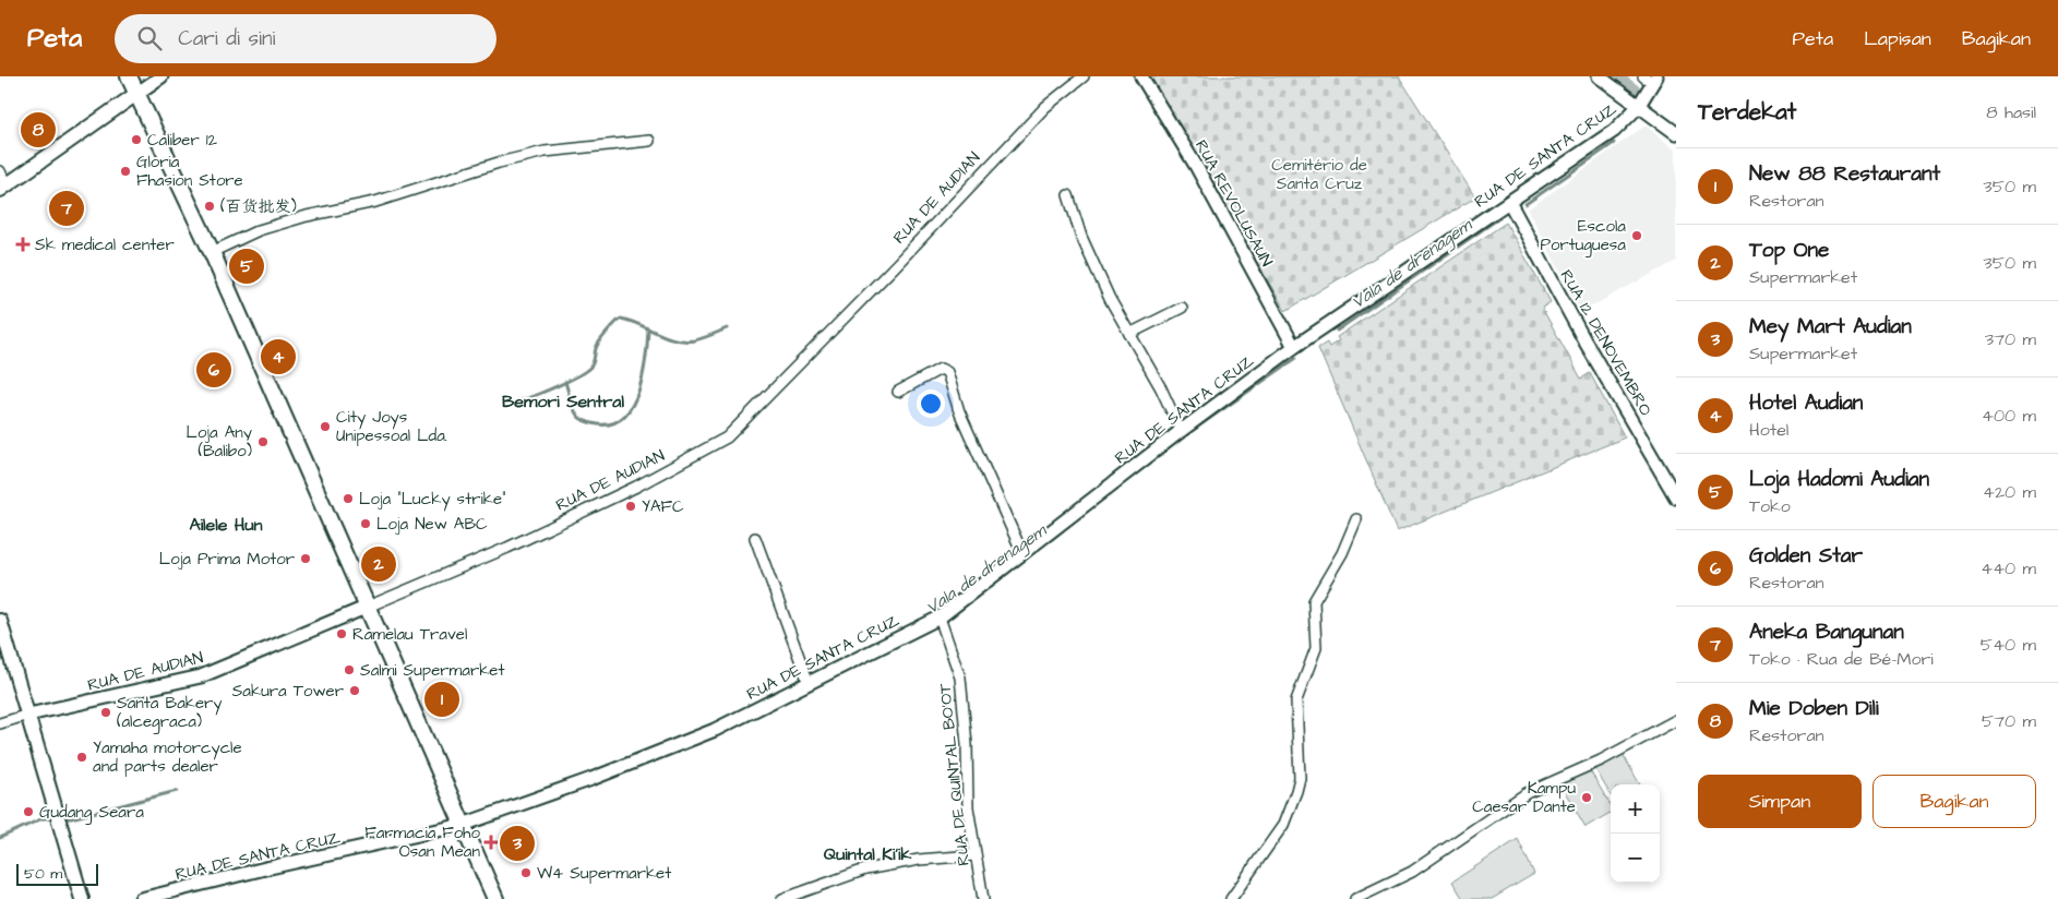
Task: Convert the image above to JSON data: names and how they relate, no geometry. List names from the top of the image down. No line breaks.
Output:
{"streets":{"street":["RUA DE SANTA CRUZ","RUA DE AUDIAN","RUA REVOLUSAUN","RUA 12 DENOVEMBRO","RUA DE QUINTAL BO'OT"]},"crossings":[["RUA DE SANTA CRUZ","RUA REVOLUSAUN"],["RUA DE SANTA CRUZ","RUA 12 DENOVEMBRO"],["RUA DE SANTA CRUZ","RUA DE QUINTAL BO'OT"]],"districts":["Bemori Sentral","Ailele Hun","Quintal Ki'ik"],"water":["Vala de drenagem"],"parks":["Cemitério de Santa Cruz"],"places":{"other":["Caliber 12","Gloria Fhasion Store","(百货批发)","Escola Portuguesa","City Joys Unipessoal Lda.","Loja Any (Balibo)","Loja \"Lucky strike\"","YAFC","Loja New ABC","Loja Prima Motor","Ramelau Travel","Salmi Supermarket","Sakura Tower","Santa Bakery (alcegraca)","Yamaha motorcycle and parts dealer","Kampu Caesar Dante","Gudang Seara","W4 Supermarket"],"health":["Sk medical center","Farmacia Foho Osan Mean"]},"scale_bar":"50 m","page":{"header":"Peta","search":"Cari di sini","nav":["Peta","Lapisan","Bagikan"],"heading":["Terdekat","8 hasil"],"pins":["8","7","5","4","6","2","1","3"],"list":[{"mark":"1","name":"New 88 Restaurant","note":"Restoran","value":"350 m"},{"mark":"2","name":"Top One","note":"Supermarket","value":"350 m"},{"mark":"3","name":"Mey Mart Audian","note":"Supermarket","value":"370 m"},{"mark":"4","name":"Hotel Audian","note":"Hotel","value":"400 m"},{"mark":"5","name":"Loja Hadomi Audian","note":"Toko","value":"420 m"},{"mark":"6","name":"Golden Star","note":"Restoran","value":"440 m"},{"mark":"7","name":"Aneka Bangunan","note":"Toko · Rua de Bé-Mori","value":"540 m"},{"mark":"8","name":"Mie Doben Dili","note":"Restoran","value":"570 m"}],"buttons":["Simpan","Bagikan"],"map_buttons":["+","−"],"scale":"50 m"}}
